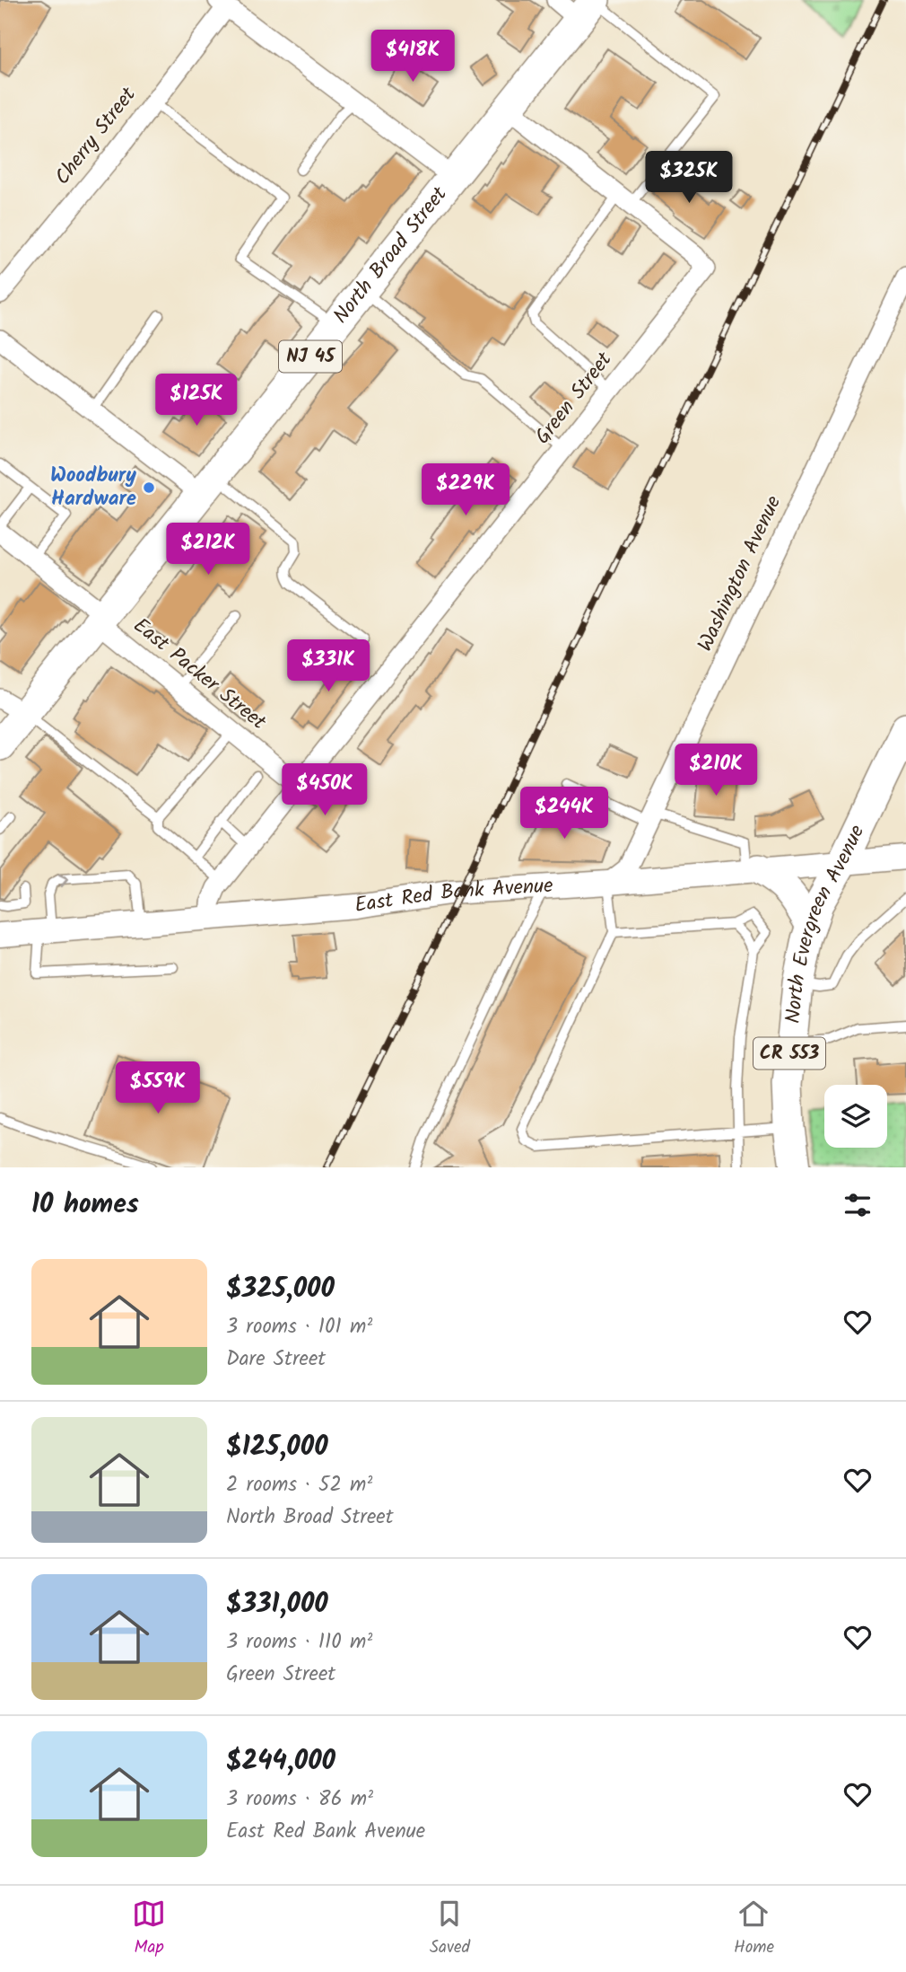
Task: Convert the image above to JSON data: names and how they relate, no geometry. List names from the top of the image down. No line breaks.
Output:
{"streets":{"main road":["North Broad Street","NJ 45","North Evergreen Avenue","CR 553"],"street":["Cherry Street","Green Street","Washington Avenue","East Packer Street","East Red Bank Avenue"]},"crossings":[["North Broad Street","East Packer Street"],["Green Street","East Packer Street"],["Green Street","East Red Bank Avenue"],["Washington Avenue","East Red Bank Avenue"],["East Red Bank Avenue","North Evergreen Avenue"]],"places":["Woodbury Hardware"],"page":{"price":["$418K","$325K","$125K","$229K","$212K","$331K","$210K","$450K","$244K","$559K"],"heading":"10 homes","list":[{"name":"$325,000","note":"3 rooms · 101 m² · Dare Street"},{"name":"$125,000","note":"2 rooms · 52 m² · North Broad Street"},{"name":"$331,000","note":"3 rooms · 110 m² · Green Street"},{"name":"$244,000","note":"3 rooms · 86 m² · East Red Bank Avenue"}],"tabs":["Map","Saved","Home"]}}
